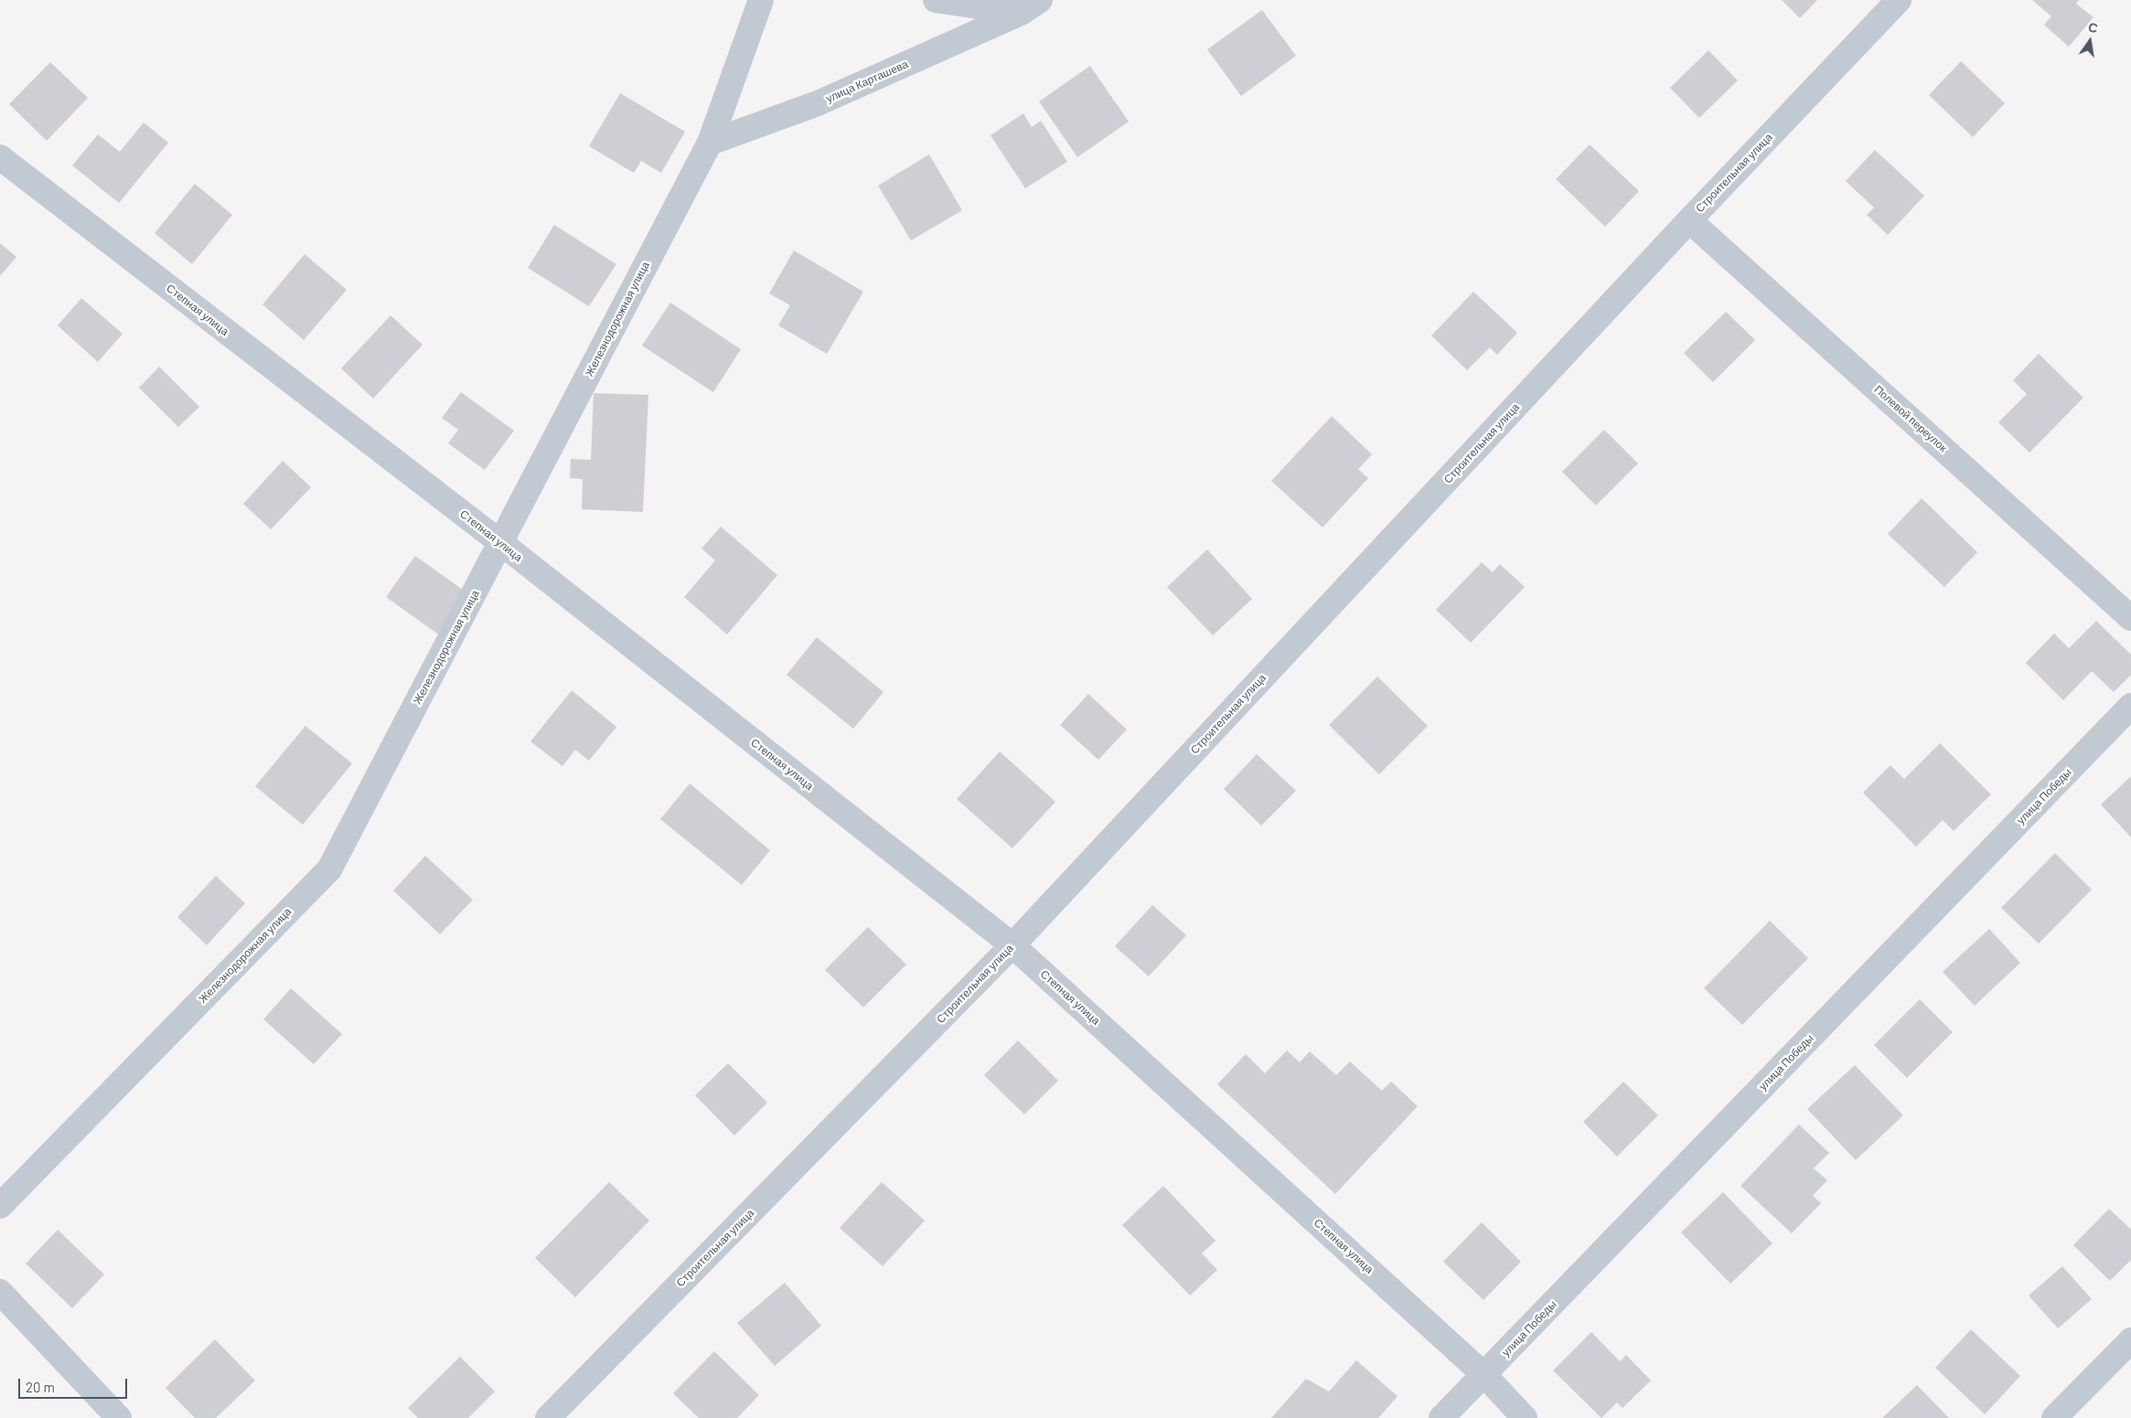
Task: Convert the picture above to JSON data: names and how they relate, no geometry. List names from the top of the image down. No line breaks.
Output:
{"streets":{"street":["улица Карташева","Строительная улица","Степная улица","Железнодорожная улица","Полевой переулок","улица Победы"]},"crossings":[["улица Карташева","Железнодорожная улица"],["Строительная улица","Степная улица"],["Строительная улица","Полевой переулок"],["Степная улица","Железнодорожная улица"],["Степная улица","улица Победы"]],"scale_bar":"20 m","north":"top"}
